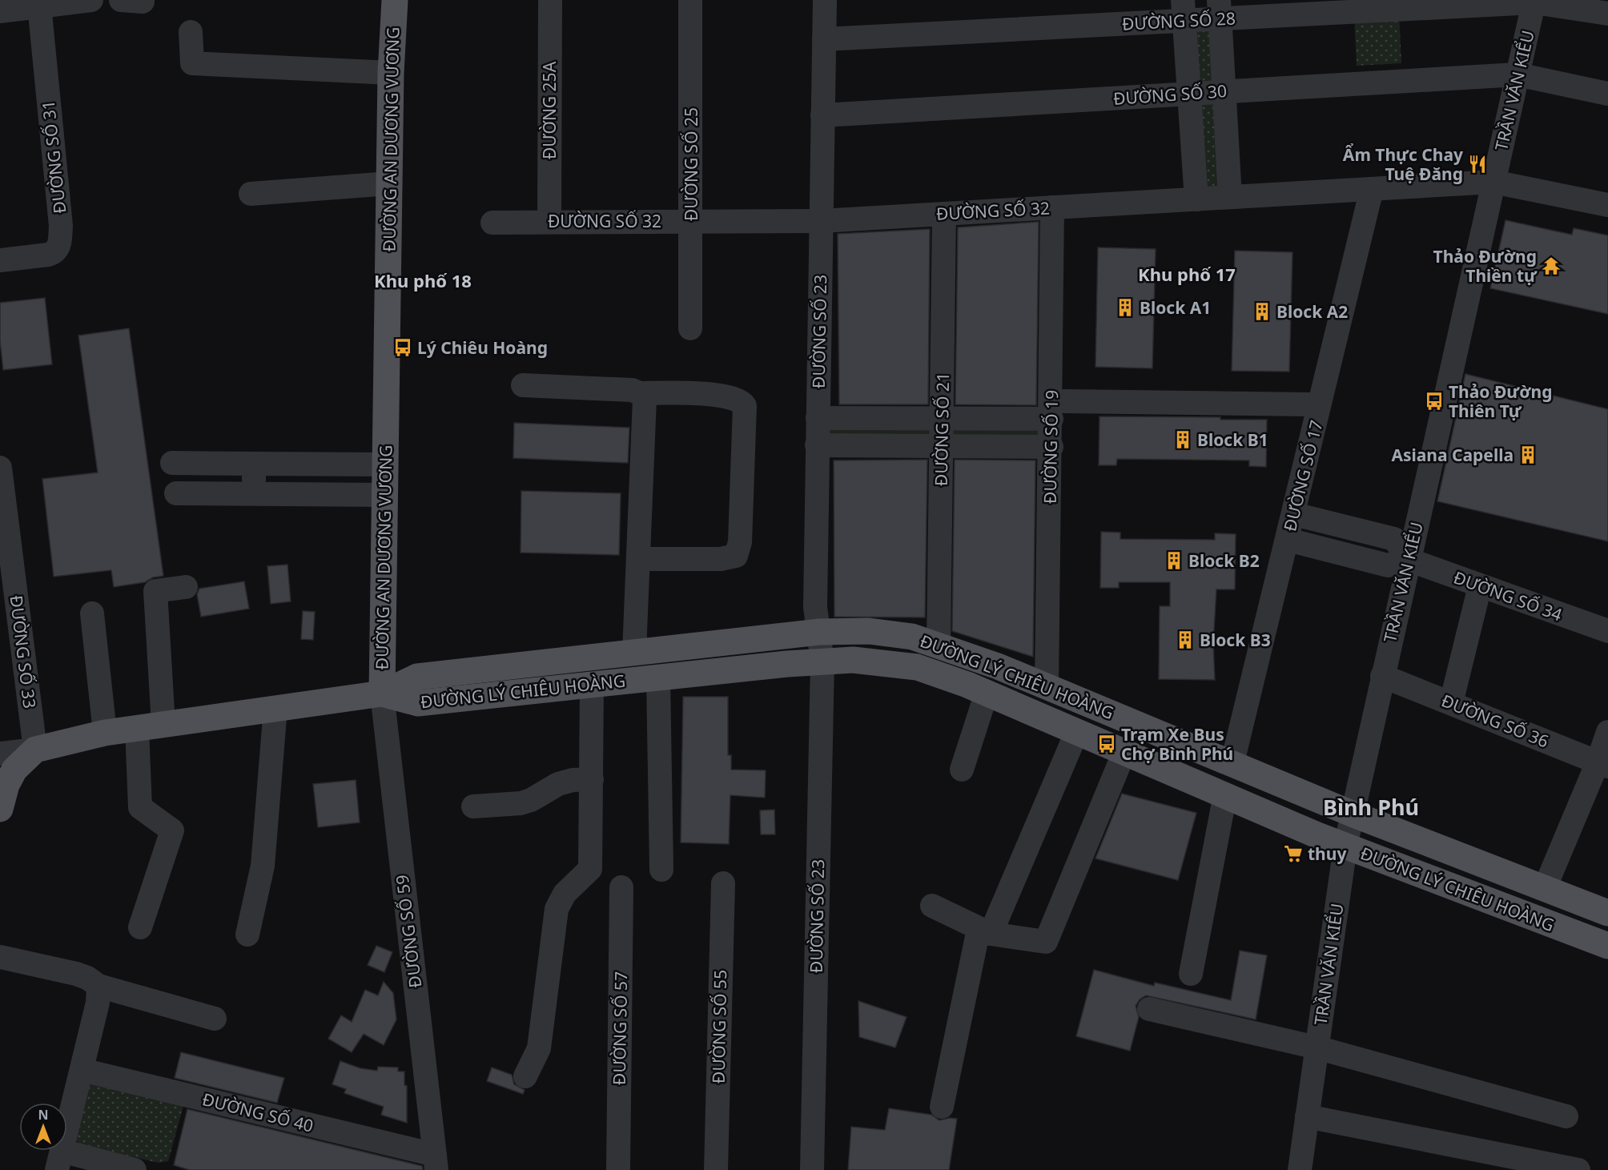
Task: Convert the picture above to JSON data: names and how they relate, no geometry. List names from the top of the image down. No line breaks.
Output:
{"streets":{"main road":["ĐƯỜNG AN DƯƠNG VƯƠNG","ĐƯỜNG LÝ CHIÊU HOÀNG"],"street":["ĐƯỜNG SỐ 28","TRẦN VĂN KIỂU","ĐƯỜNG SỐ 30","ĐƯỜNG 25A","ĐƯỜNG SỐ 31","ĐƯỜNG SỐ 25","ĐƯỜNG SỐ 32","ĐƯỜNG SỐ 23","ĐƯỜNG SỐ 21","ĐƯỜNG SỐ 19","ĐƯỜNG SỐ 17","ĐƯỜNG SỐ 34","ĐƯỜNG SỐ 33","ĐƯỜNG SỐ 36","ĐƯỜNG SỐ 59","ĐƯỜNG SỐ 55","ĐƯỜNG SỐ 57","ĐƯỜNG SỐ 40"]},"crossings":[["ĐƯỜNG SỐ 28","TRẦN VĂN KIỂU"],["ĐƯỜNG SỐ 28","ĐƯỜNG SỐ 23"],["TRẦN VĂN KIỂU","ĐƯỜNG SỐ 30"],["TRẦN VĂN KIỂU","ĐƯỜNG SỐ 32"],["TRẦN VĂN KIỂU","ĐƯỜNG SỐ 34"],["TRẦN VĂN KIỂU","ĐƯỜNG LÝ CHIÊU HOÀNG"],["TRẦN VĂN KIỂU","ĐƯỜNG SỐ 36"],["ĐƯỜNG SỐ 30","ĐƯỜNG SỐ 23"],["ĐƯỜNG 25A","ĐƯỜNG SỐ 32"],["ĐƯỜNG AN DƯƠNG VƯƠNG","ĐƯỜNG SỐ 33"],["ĐƯỜNG AN DƯƠNG VƯƠNG","ĐƯỜNG LÝ CHIÊU HOÀNG"],["ĐƯỜNG AN DƯƠNG VƯƠNG","ĐƯỜNG SỐ 59"],["ĐƯỜNG SỐ 25","ĐƯỜNG SỐ 32"],["ĐƯỜNG SỐ 32","ĐƯỜNG SỐ 23"],["ĐƯỜNG SỐ 32","ĐƯỜNG SỐ 21"],["ĐƯỜNG SỐ 32","ĐƯỜNG SỐ 19"],["ĐƯỜNG SỐ 32","ĐƯỜNG SỐ 17"],["ĐƯỜNG SỐ 23","ĐƯỜNG LÝ CHIÊU HOÀNG"],["ĐƯỜNG SỐ 21","ĐƯỜNG LÝ CHIÊU HOÀNG"],["ĐƯỜNG SỐ 19","ĐƯỜNG LÝ CHIÊU HOÀNG"],["ĐƯỜNG SỐ 17","ĐƯỜNG LÝ CHIÊU HOÀNG"],["ĐƯỜNG LÝ CHIÊU HOÀNG","ĐƯỜNG SỐ 59"],["ĐƯỜNG SỐ 59","ĐƯỜNG SỐ 40"]],"districts":["Khu phố 17","Khu phố 18","Bình Phú"],"places":{"restaurant":["Ẩm Thực Chay Tuệ Đăng"],"temple":["Thảo Đường Thiền tự"],"building":["Block A1","Block A2","Block B1","Asiana Capella","Block B2","Block B3"],"bus stop":["Lý Chiêu Hoàng","Thảo Đường Thiên Tự","Trạm Xe Bus Chợ Bình Phú"],"supermarket":["thuy"]},"north":"top"}
